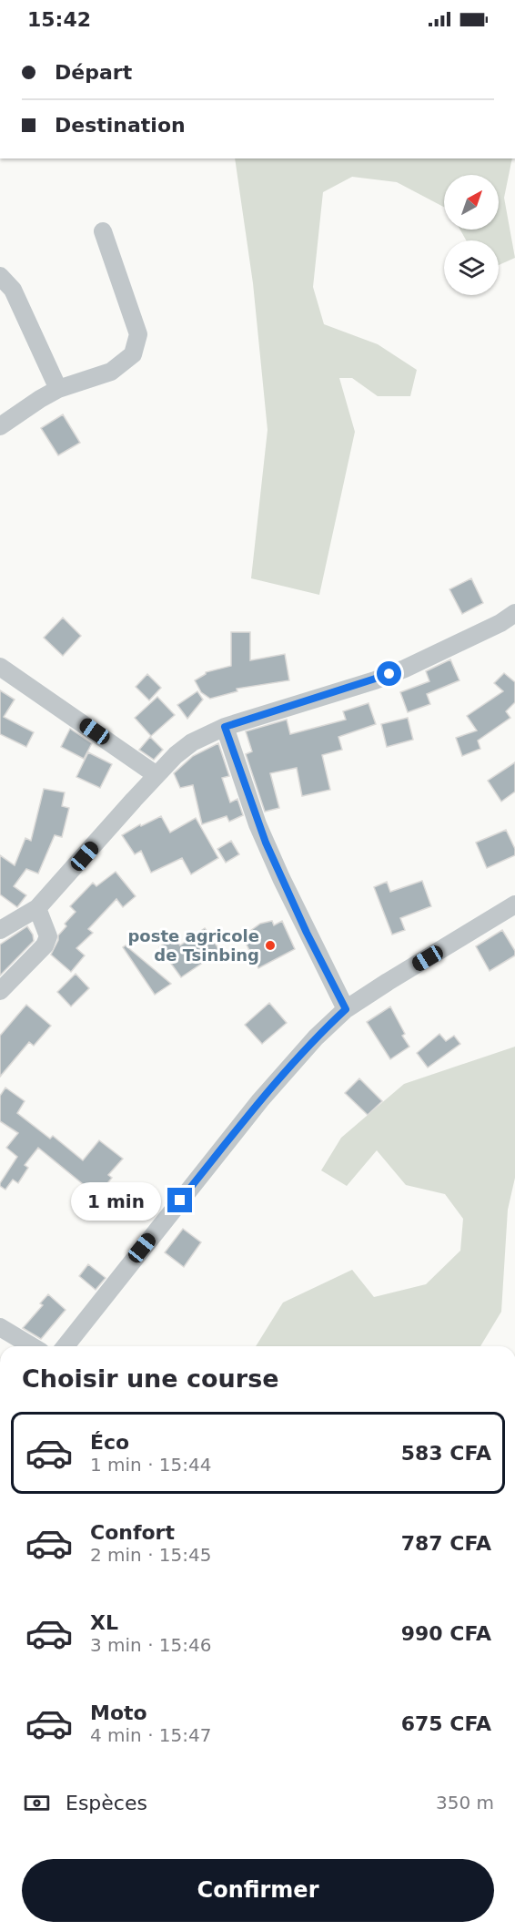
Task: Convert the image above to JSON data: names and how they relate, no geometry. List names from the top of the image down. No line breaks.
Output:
{"places":["poste agricole de Tsinbing"],"north":"top right","page":{"status":"15:42","banner":["Départ","Destination"],"bubble":"1 min","heading":"Choisir une course","list":[{"name":"Éco","note":"1 min · 15:44","value":"583 CFA"},{"name":"Confort","note":"2 min · 15:45","value":"787 CFA"},{"name":"XL","note":"3 min · 15:46","value":"990 CFA"},{"name":"Moto","note":"4 min · 15:47","value":"675 CFA"}],"pay":["Espèces","350 m"],"buttons":"Confirmer"}}
